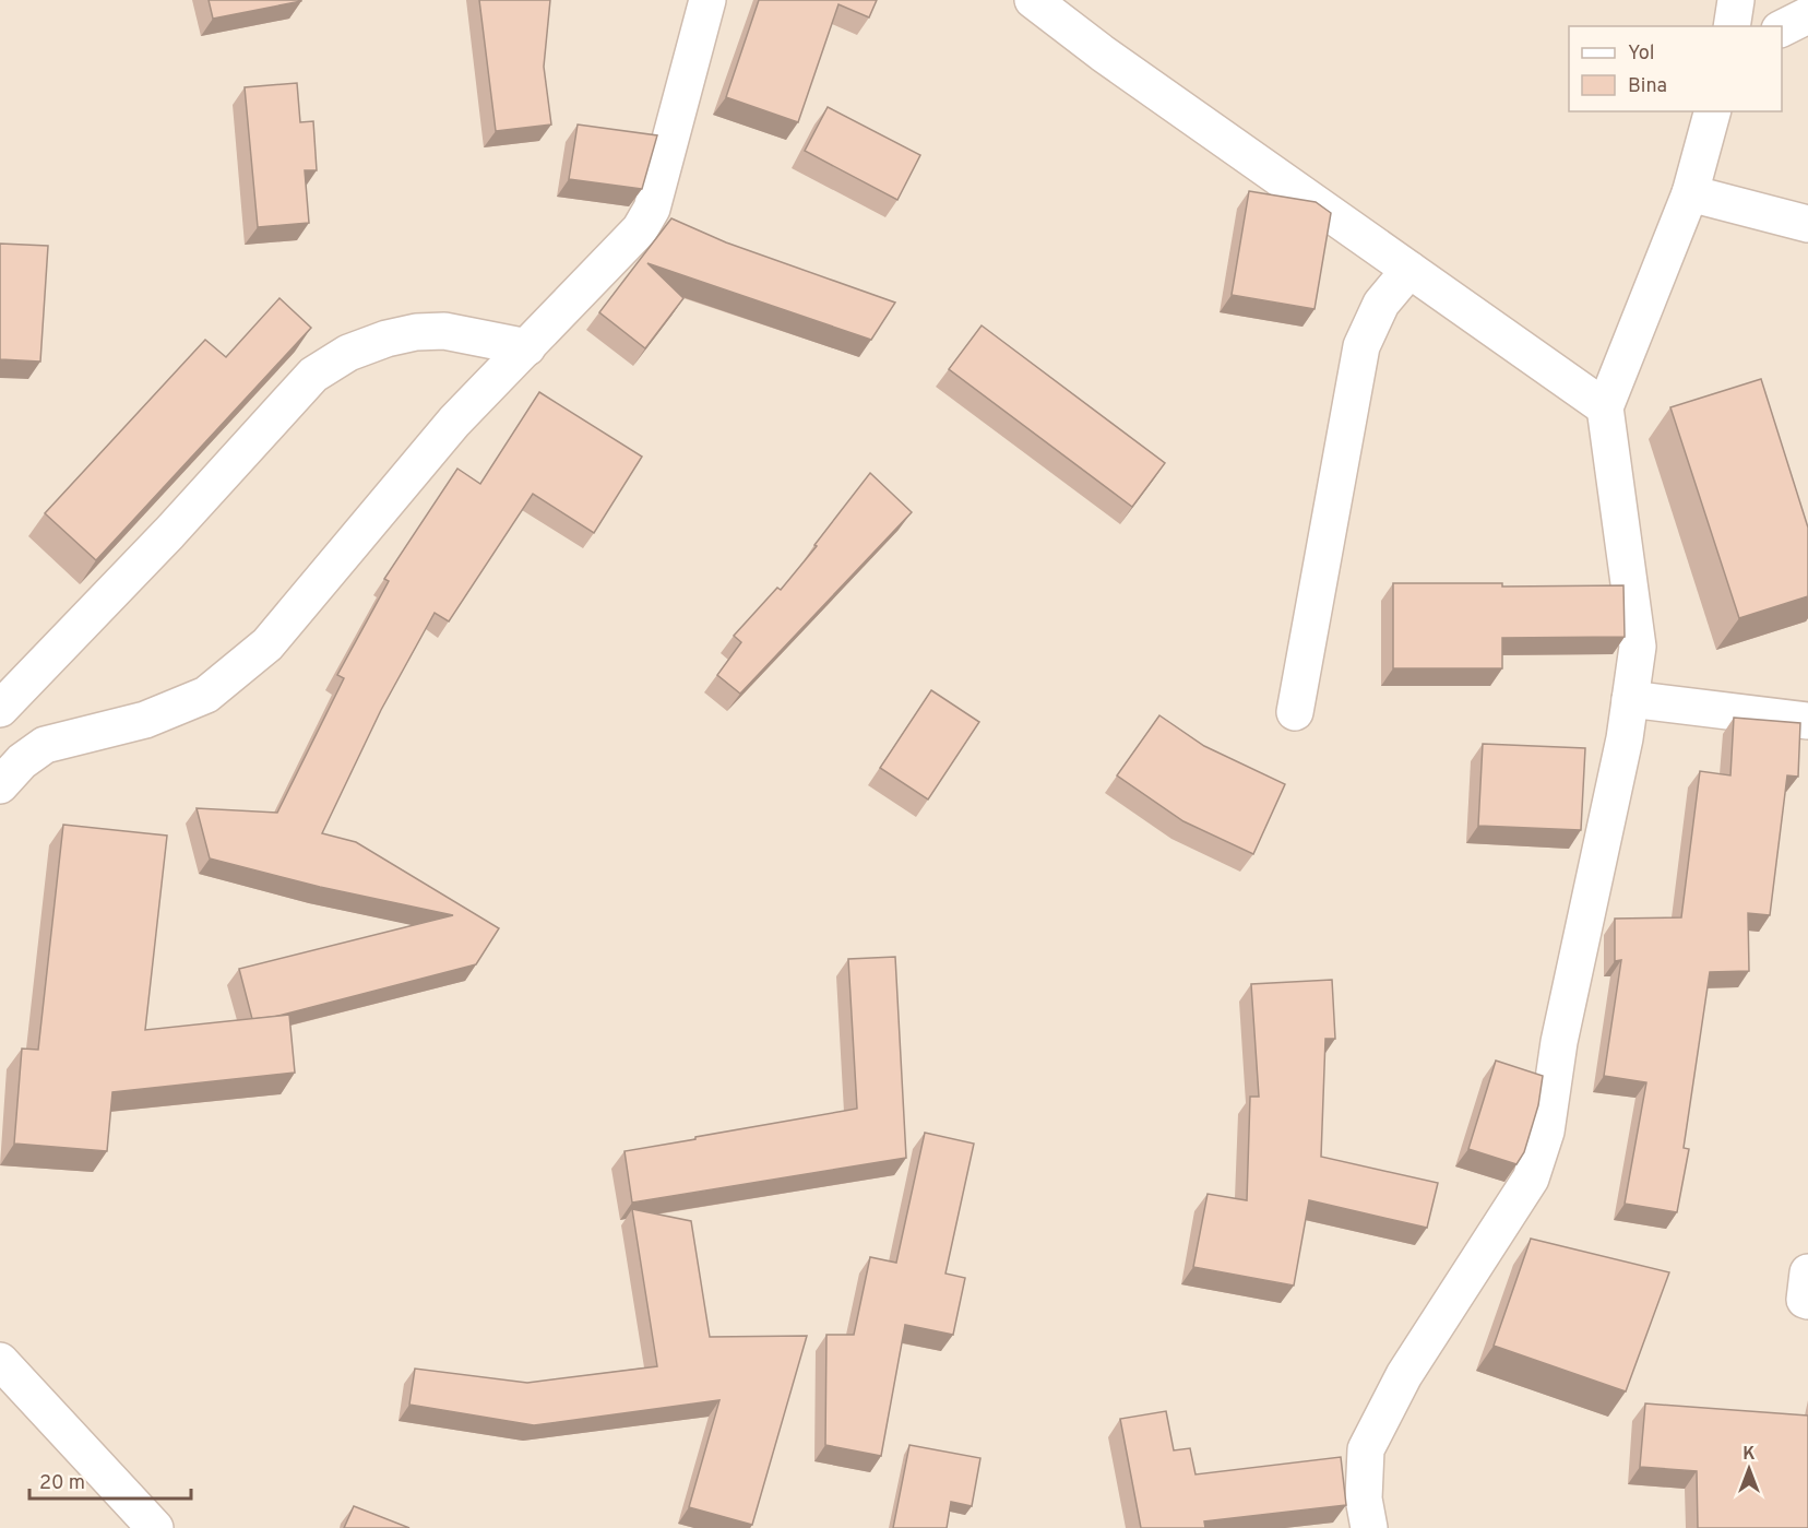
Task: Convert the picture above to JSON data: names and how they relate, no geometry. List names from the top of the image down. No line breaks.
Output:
{"legend":["Yol","Bina"],"scale_bar":"20 m","north":"top"}
